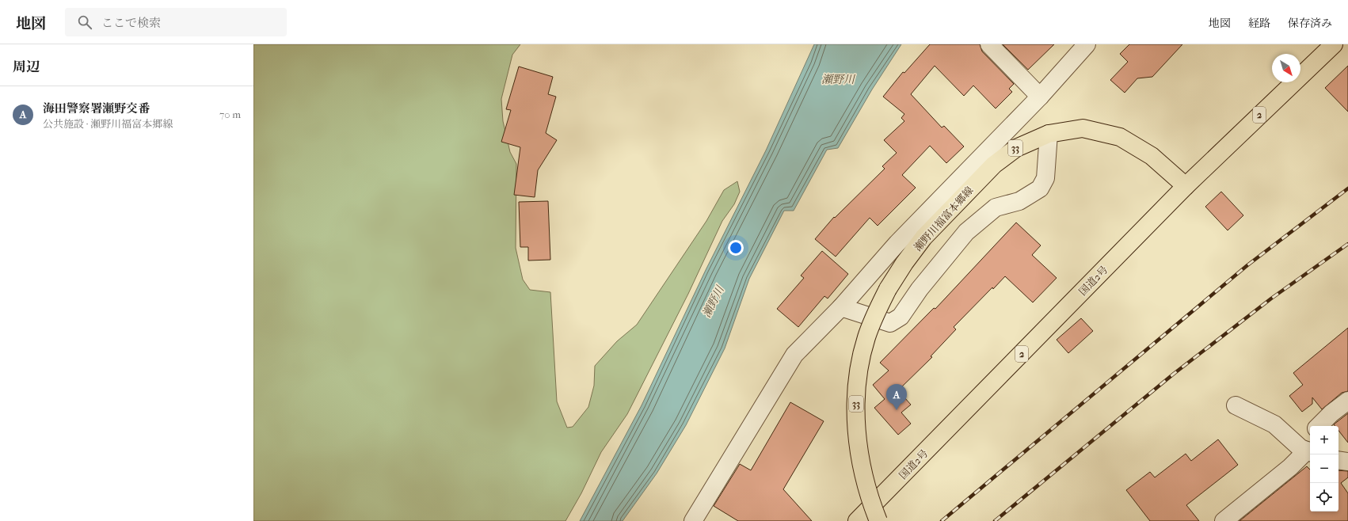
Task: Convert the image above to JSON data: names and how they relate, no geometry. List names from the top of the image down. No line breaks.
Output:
{"streets":{"main road":["2","33","瀬野川福富本郷線","国道2号"]},"crossings":[["瀬野川福富本郷線","国道2号"]],"water":["瀬野川"],"north":"bottom right","page":{"header":"地図","search":"ここで検索","nav":["地図","経路","保存済み"],"heading":"周辺","list":[{"mark":"A","name":"海田警察署瀬野交番","note":"公共施設 · 瀬野川福富本郷線","value":"70 m"}],"pins":"A","map_buttons":["+","−"]}}
